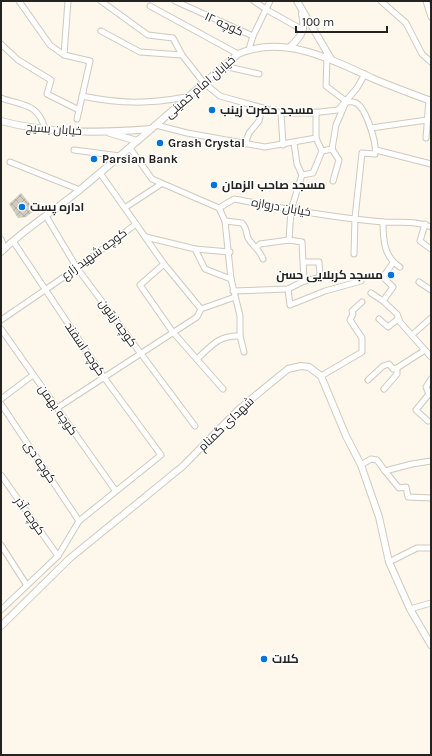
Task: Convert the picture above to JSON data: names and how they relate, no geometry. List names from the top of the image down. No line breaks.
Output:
{"streets":{"street":["کوچه ۱۲","خیابان امام خمینی","خیابان بسیج","خیابان دروازه","کوچه شهید زارع","کوچه زیتون","کوچه اسفند","کوچه بهمن","شهدای گمنام","کوچه دی","کوچه آذر"]},"crossings":[["خیابان امام خمینی","خیابان بسیج"],["خیابان امام خمینی","کوچه شهید زارع"],["خیابان امام خمینی","کوچه زیتون"],["خیابان امام خمینی","کوچه اسفند"],["کوچه شهید زارع","کوچه زیتون"],["کوچه شهید زارع","کوچه اسفند"],["کوچه اسفند","کوچه بهمن"]],"places":["مسجد حضرت زینب","Grash Crystal","Parsian Bank","مسجد صاحب الزمان","اداره پست","مسجد کربلایی حسن","کلات"],"scale_bar":"100 m"}
